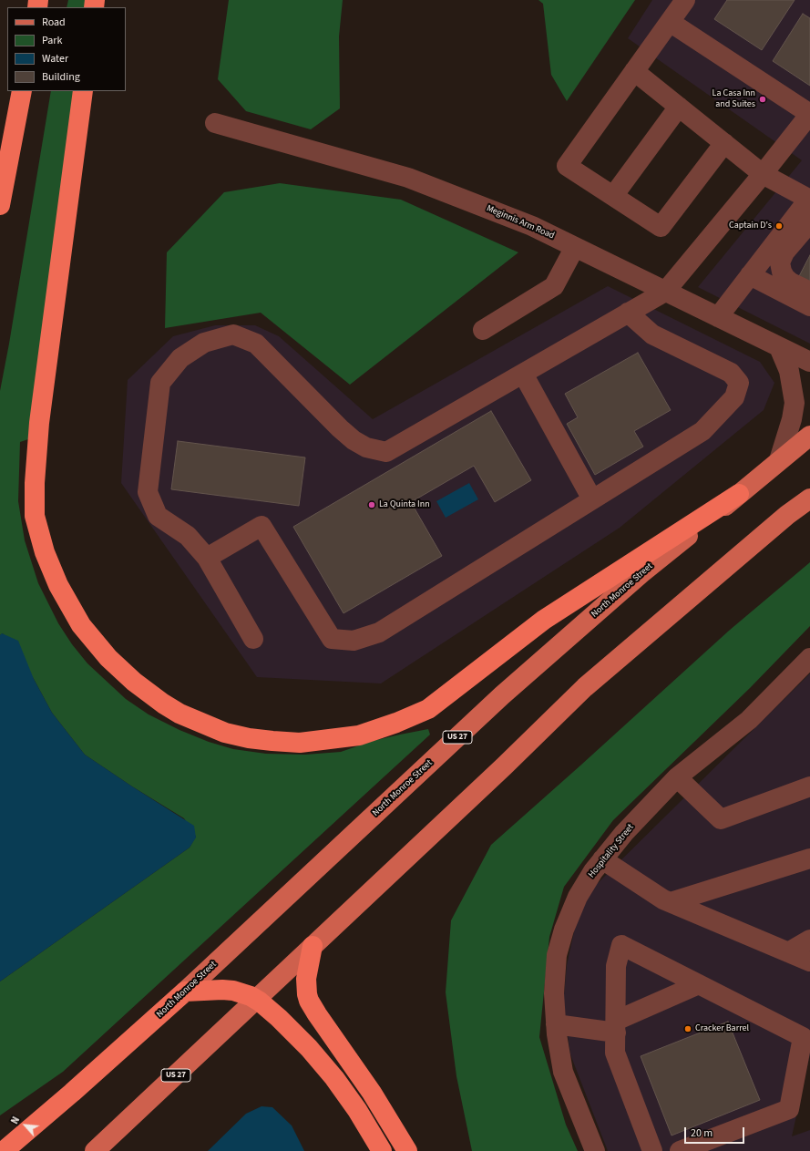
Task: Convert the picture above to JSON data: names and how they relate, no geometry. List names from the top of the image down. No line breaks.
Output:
{"streets":{"highway":["North Monroe Street","US 27"],"street":["Meginnis Arm Road","Hospitality Street"]},"places":["La Casa Inn and Suites","Captain D's","La Quinta Inn","Cracker Barrel"],"legend":["Road","Park","Water","Building"],"scale_bar":"20 m","north":"top left"}
